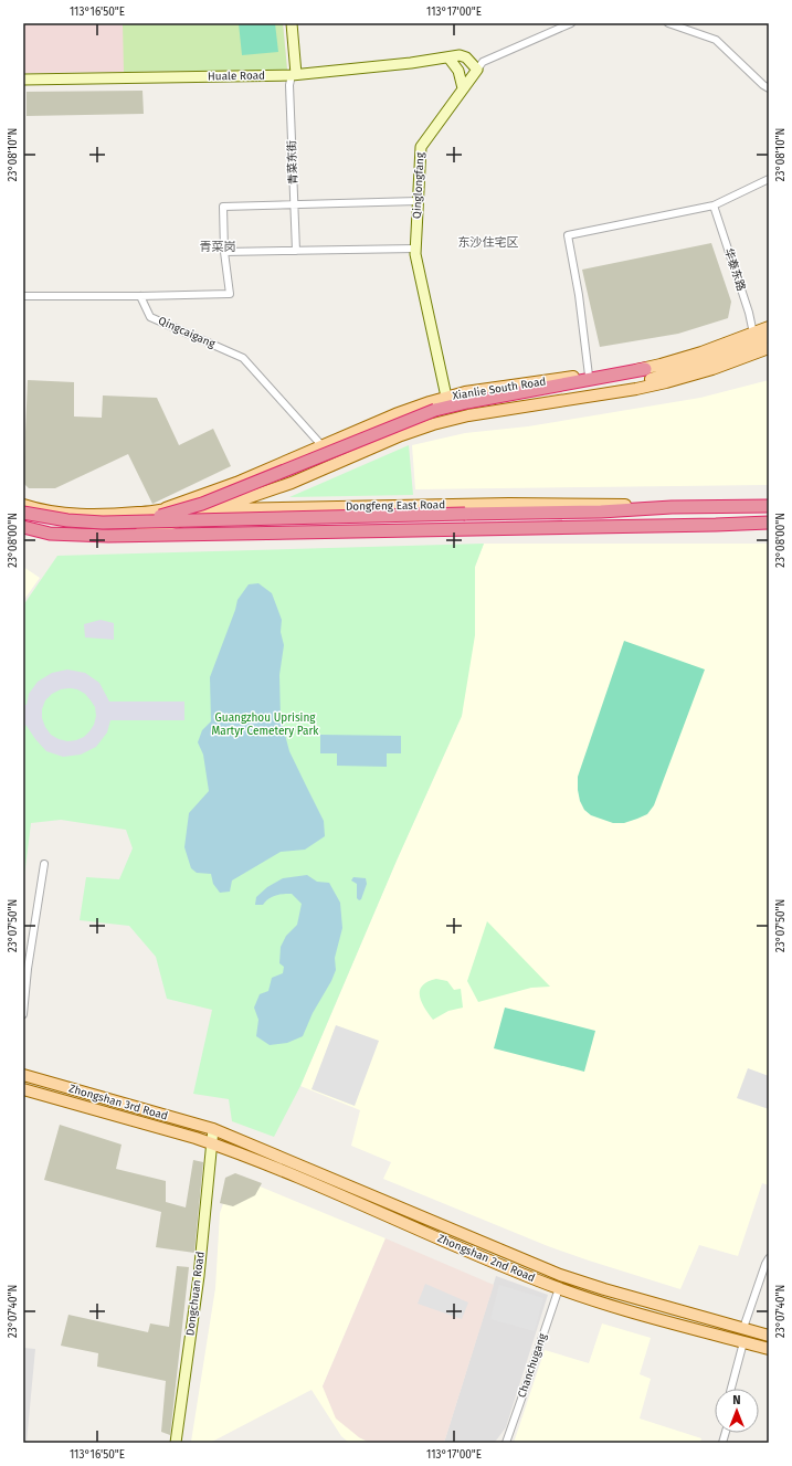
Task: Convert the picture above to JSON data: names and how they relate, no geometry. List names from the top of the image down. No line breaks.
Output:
{"streets":{"highway":["Dongfeng East Road"],"main road":["Xianlie South Road","Zhongshan 3rd Road","Zhongshan 2nd Road"],"street":["Huale Road","青菜东街","Qinglongfang","华泰东路","Qingcaigang","Dongchuan Road","Chanchugang"]},"crossings":[["Huale Road","青菜东街"],["Huale Road","Qinglongfang"],["Qinglongfang","Xianlie South Road"],["华泰东路","Xianlie South Road"],["Qingcaigang","Xianlie South Road"],["Xianlie South Road","Dongfeng East Road"],["Zhongshan 3rd Road","Zhongshan 2nd Road"],["Zhongshan 3rd Road","Dongchuan Road"],["Zhongshan 2nd Road","Dongchuan Road"],["Zhongshan 2nd Road","Chanchugang"]],"districts":["东沙住宅区","青菜岗"],"parks":["Guangzhou Uprising Martyr Cemetery Park"],"north":"top","coordinates":["113°16'50\"E","113°17'00\"E","23°08'10\"N","23°08'00\"N","23°07'50\"N","23°07'40\"N"]}
